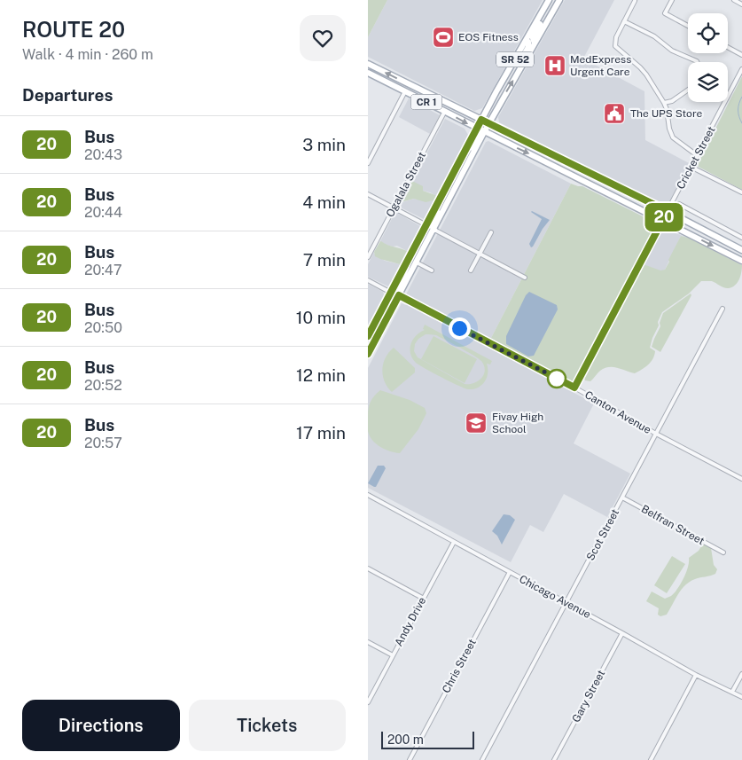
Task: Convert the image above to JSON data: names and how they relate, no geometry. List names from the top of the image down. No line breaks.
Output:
{"streets":{"main road":["SR 52","CR 1"],"street":["Cricket Street","Ogalala Street","Canton Avenue","Belfran Street","Scot Street","Chicago Avenue","Andy Drive","Chris Street","Gary Street"]},"crossings":[["SR 52","CR 1"],["CR 1","Cricket Street"],["CR 1","Ogalala Street"],["Cricket Street","Canton Avenue"],["Canton Avenue","Scot Street"],["Belfran Street","Scot Street"],["Scot Street","Chicago Avenue"],["Chicago Avenue","Andy Drive"],["Chicago Avenue","Chris Street"],["Chicago Avenue","Gary Street"]],"places":{"sports":["EOS Fitness"],"hospital":["MedExpress Urgent Care"],"public building":["The UPS Store"],"school or university":["Fivay High School"]},"lines":["bus line 20"],"scale_bar":"200 m","page":{"heading":[["ROUTE 20","Walk · 4 min · 260 m"],"Departures"],"on_map":"20","list":[{"mark":"20","name":"Bus","note":"20:43","value":"3 min"},{"mark":"20","name":"Bus","note":"20:44","value":"4 min"},{"mark":"20","name":"Bus","note":"20:47","value":"7 min"},{"mark":"20","name":"Bus","note":"20:50","value":"10 min"},{"mark":"20","name":"Bus","note":"20:52","value":"12 min"},{"mark":"20","name":"Bus","note":"20:57","value":"17 min"}],"buttons":["Directions","Tickets"],"scale":"200 m"}}
